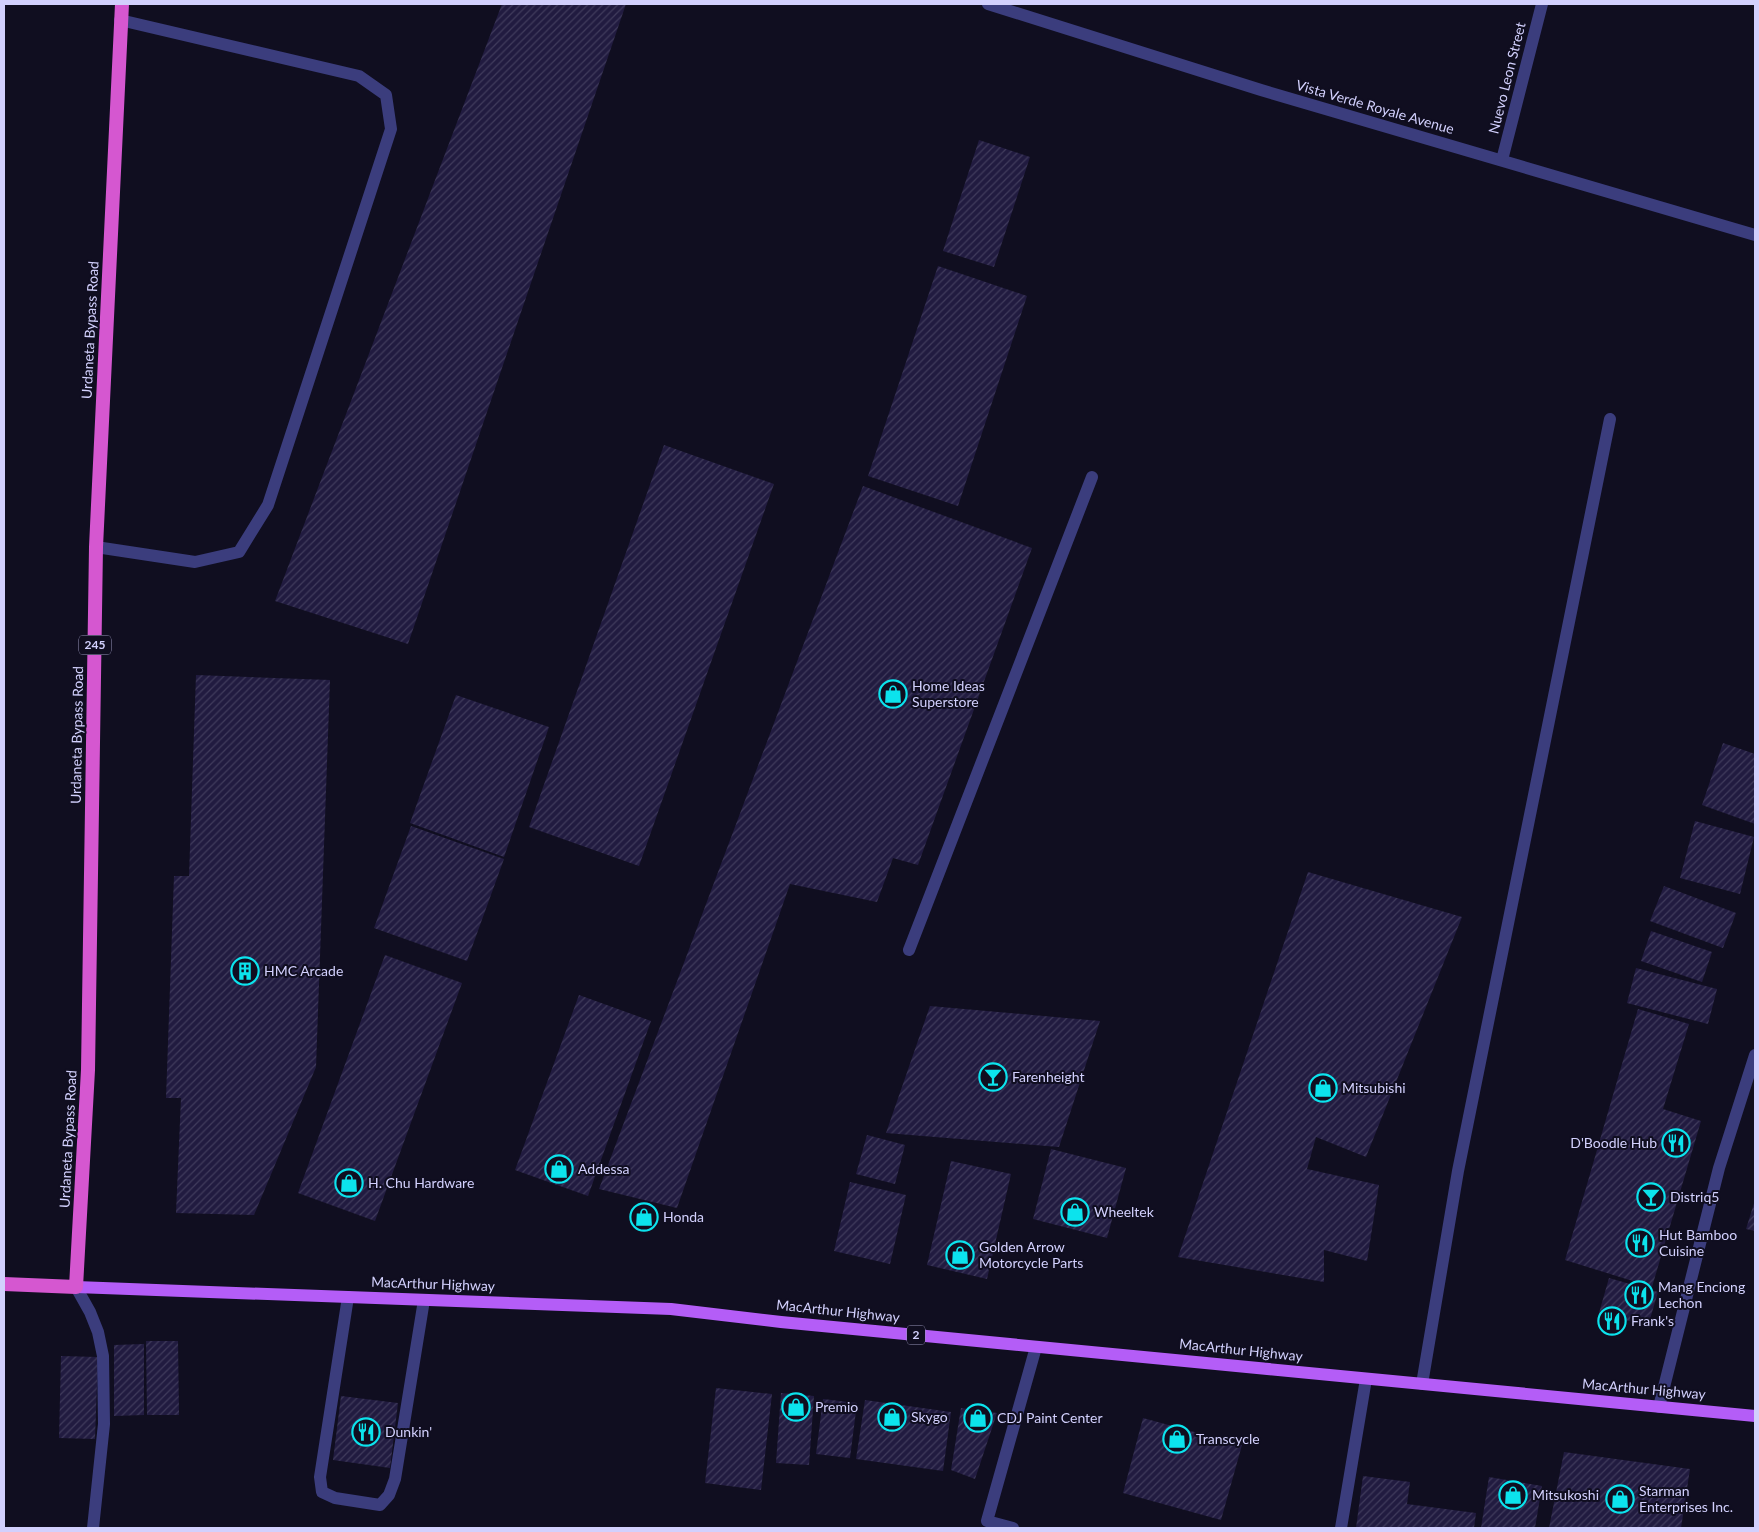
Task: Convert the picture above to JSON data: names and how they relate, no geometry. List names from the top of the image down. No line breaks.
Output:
{"streets":{"highway":["Urdaneta Bypass Road","245","MacArthur Highway","2"],"street":["Nuevo Leon Street","Vista Verde Royale Avenue"]},"crossings":[["Nuevo Leon Street","Vista Verde Royale Avenue"],["Urdaneta Bypass Road","MacArthur Highway"]],"places":{"shop":["Home Ideas Superstore","Mitsubishi","Addessa","H. Chu Hardware","Wheeltek","Honda","Golden Arrow Motorcycle Parts","Premio","Skygo","CDJ Paint Center","Transcycle","Mitsukoshi","Starman Enterprises Inc."],"building":["HMC Arcade"],"bar":["Farenheight","Distriq5"],"restaurant":["D'Boodle Hub","Hut Bamboo Cuisine","Mang Enciong Lechon","Frank's","Dunkin'"]}}
